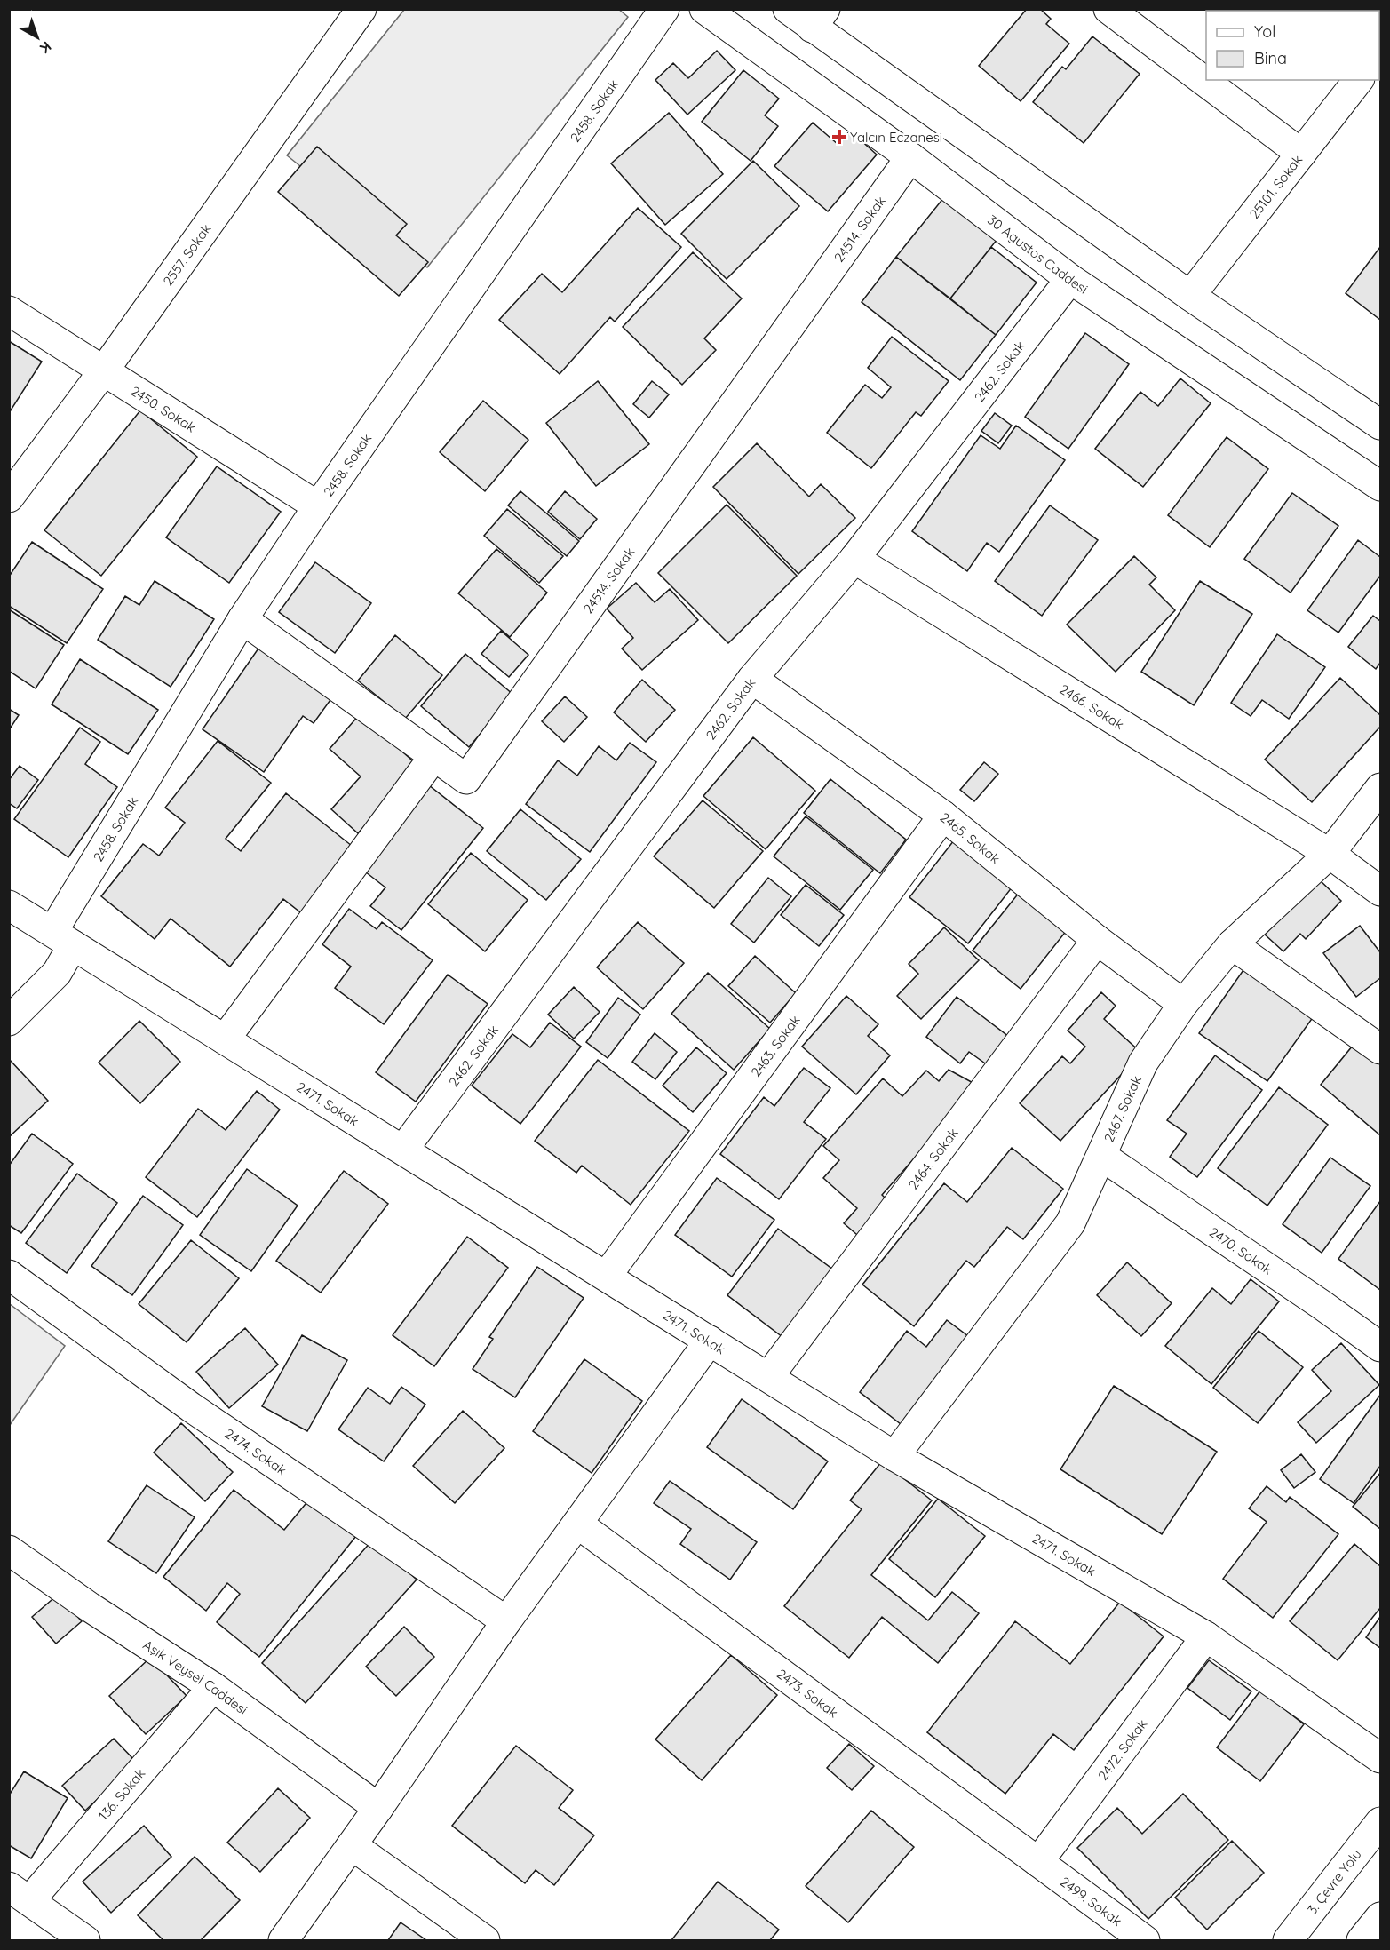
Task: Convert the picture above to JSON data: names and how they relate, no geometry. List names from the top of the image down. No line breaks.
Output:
{"streets":{"street":["2458. Sokak","25101. Sokak","24514. Sokak","30 Agustos Caddesi","2557. Sokak","2462. Sokak","2450. Sokak","2466. Sokak","2465. Sokak","2463. Sokak","2471. Sokak","2467. Sokak","2464. Sokak","2470. Sokak","2474. Sokak","Aşık Veysel Caddesi","2473. Sokak","2472. Sokak","136. Sokak","3. Çevre Yolu","2499. Sokak"]},"crossings":[["2458. Sokak","24514. Sokak"],["2458. Sokak","2450. Sokak"],["2458. Sokak","2471. Sokak"],["24514. Sokak","30 Agustos Caddesi"],["30 Agustos Caddesi","2462. Sokak"],["2557. Sokak","2450. Sokak"],["2462. Sokak","2466. Sokak"],["2462. Sokak","2465. Sokak"],["2462. Sokak","2471. Sokak"],["2466. Sokak","2467. Sokak"],["2465. Sokak","2463. Sokak"],["2465. Sokak","2467. Sokak"],["2465. Sokak","2464. Sokak"],["2463. Sokak","2471. Sokak"],["2471. Sokak","2467. Sokak"],["2471. Sokak","2464. Sokak"],["2471. Sokak","2472. Sokak"],["2467. Sokak","2470. Sokak"],["Aşık Veysel Caddesi","136. Sokak"],["2473. Sokak","2472. Sokak"],["2473. Sokak","2499. Sokak"],["2472. Sokak","2499. Sokak"]],"places":{"health":["Yalcın Eczanesi"]},"legend":["Yol","Bina"],"north":"bottom right"}
